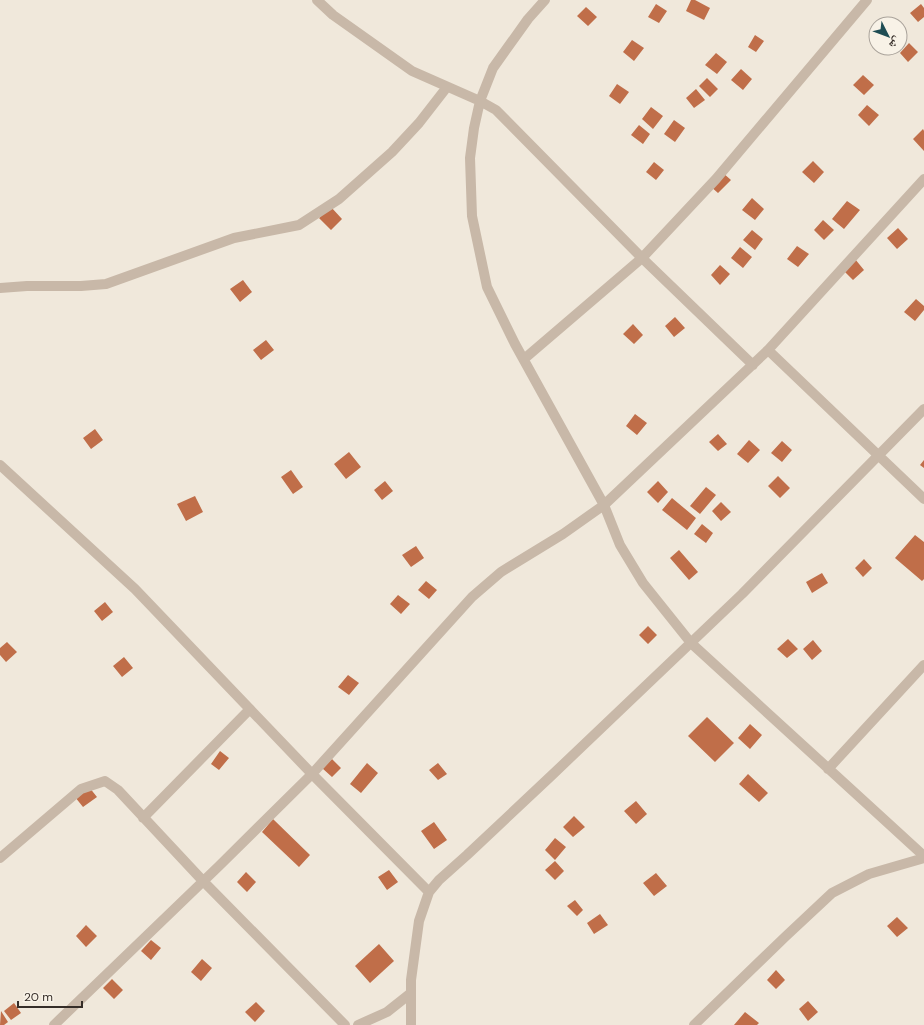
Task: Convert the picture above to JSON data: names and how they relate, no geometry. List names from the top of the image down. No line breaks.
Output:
{"scale_bar":"20 m","north":"bottom right"}
